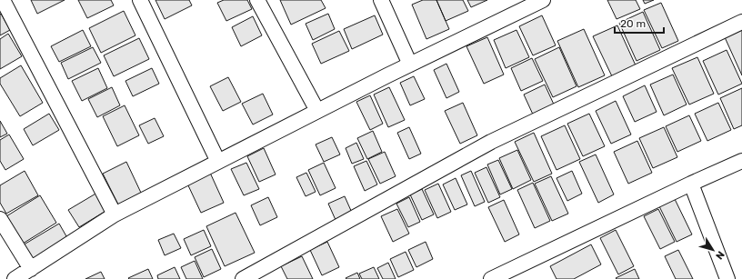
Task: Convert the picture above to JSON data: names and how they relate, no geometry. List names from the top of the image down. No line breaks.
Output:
{"scale_bar":"20 m","north":"bottom right"}
